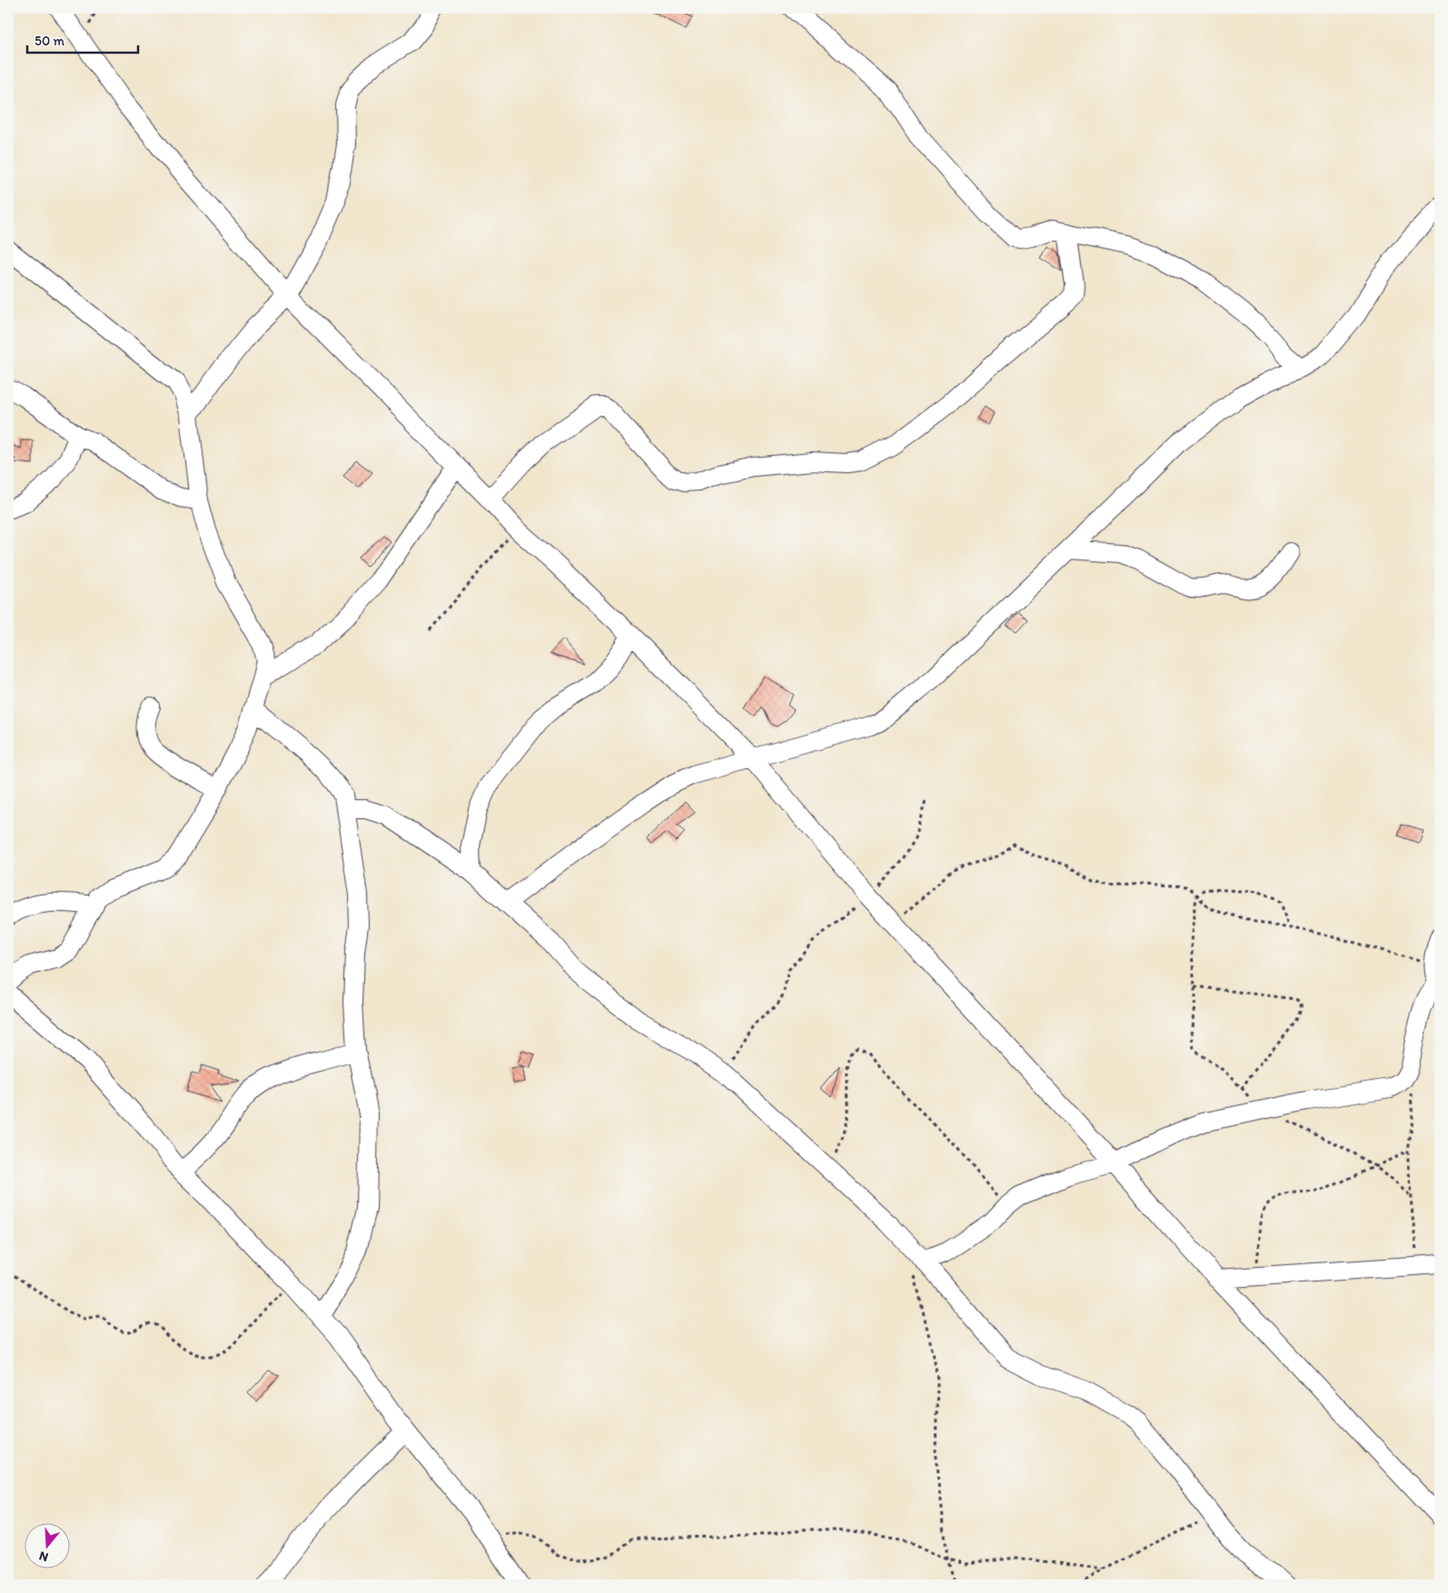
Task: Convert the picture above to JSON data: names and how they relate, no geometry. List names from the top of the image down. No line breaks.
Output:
{"scale_bar":"50 m","north":"bottom"}
